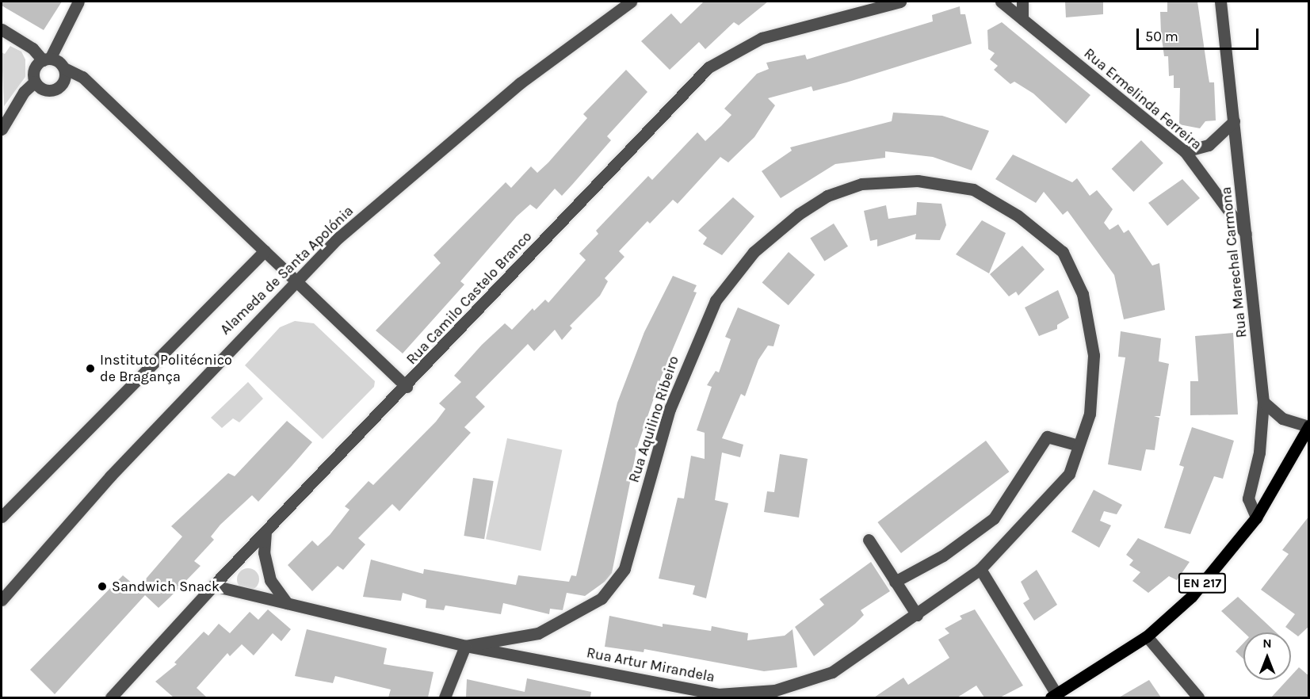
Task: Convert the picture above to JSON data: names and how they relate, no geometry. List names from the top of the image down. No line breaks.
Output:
{"streets":{"main road":["EN 217"],"street":["Rua Ermelinda Ferreira","Rua Marechal Carmona","Alameda de Santa Apolónia","Rua Camilo Castelo Branco","Rua Aquilino Ribeiro","Rua Artur Mirandela"]},"crossings":[["Rua Ermelinda Ferreira","Rua Marechal Carmona"],["Rua Marechal Carmona","EN 217"],["Rua Camilo Castelo Branco","Rua Artur Mirandela"],["Rua Aquilino Ribeiro","Rua Artur Mirandela"]],"places":["Instituto Politécnico de Bragança","Sandwich Snack"],"scale_bar":"50 m","north":"top"}
